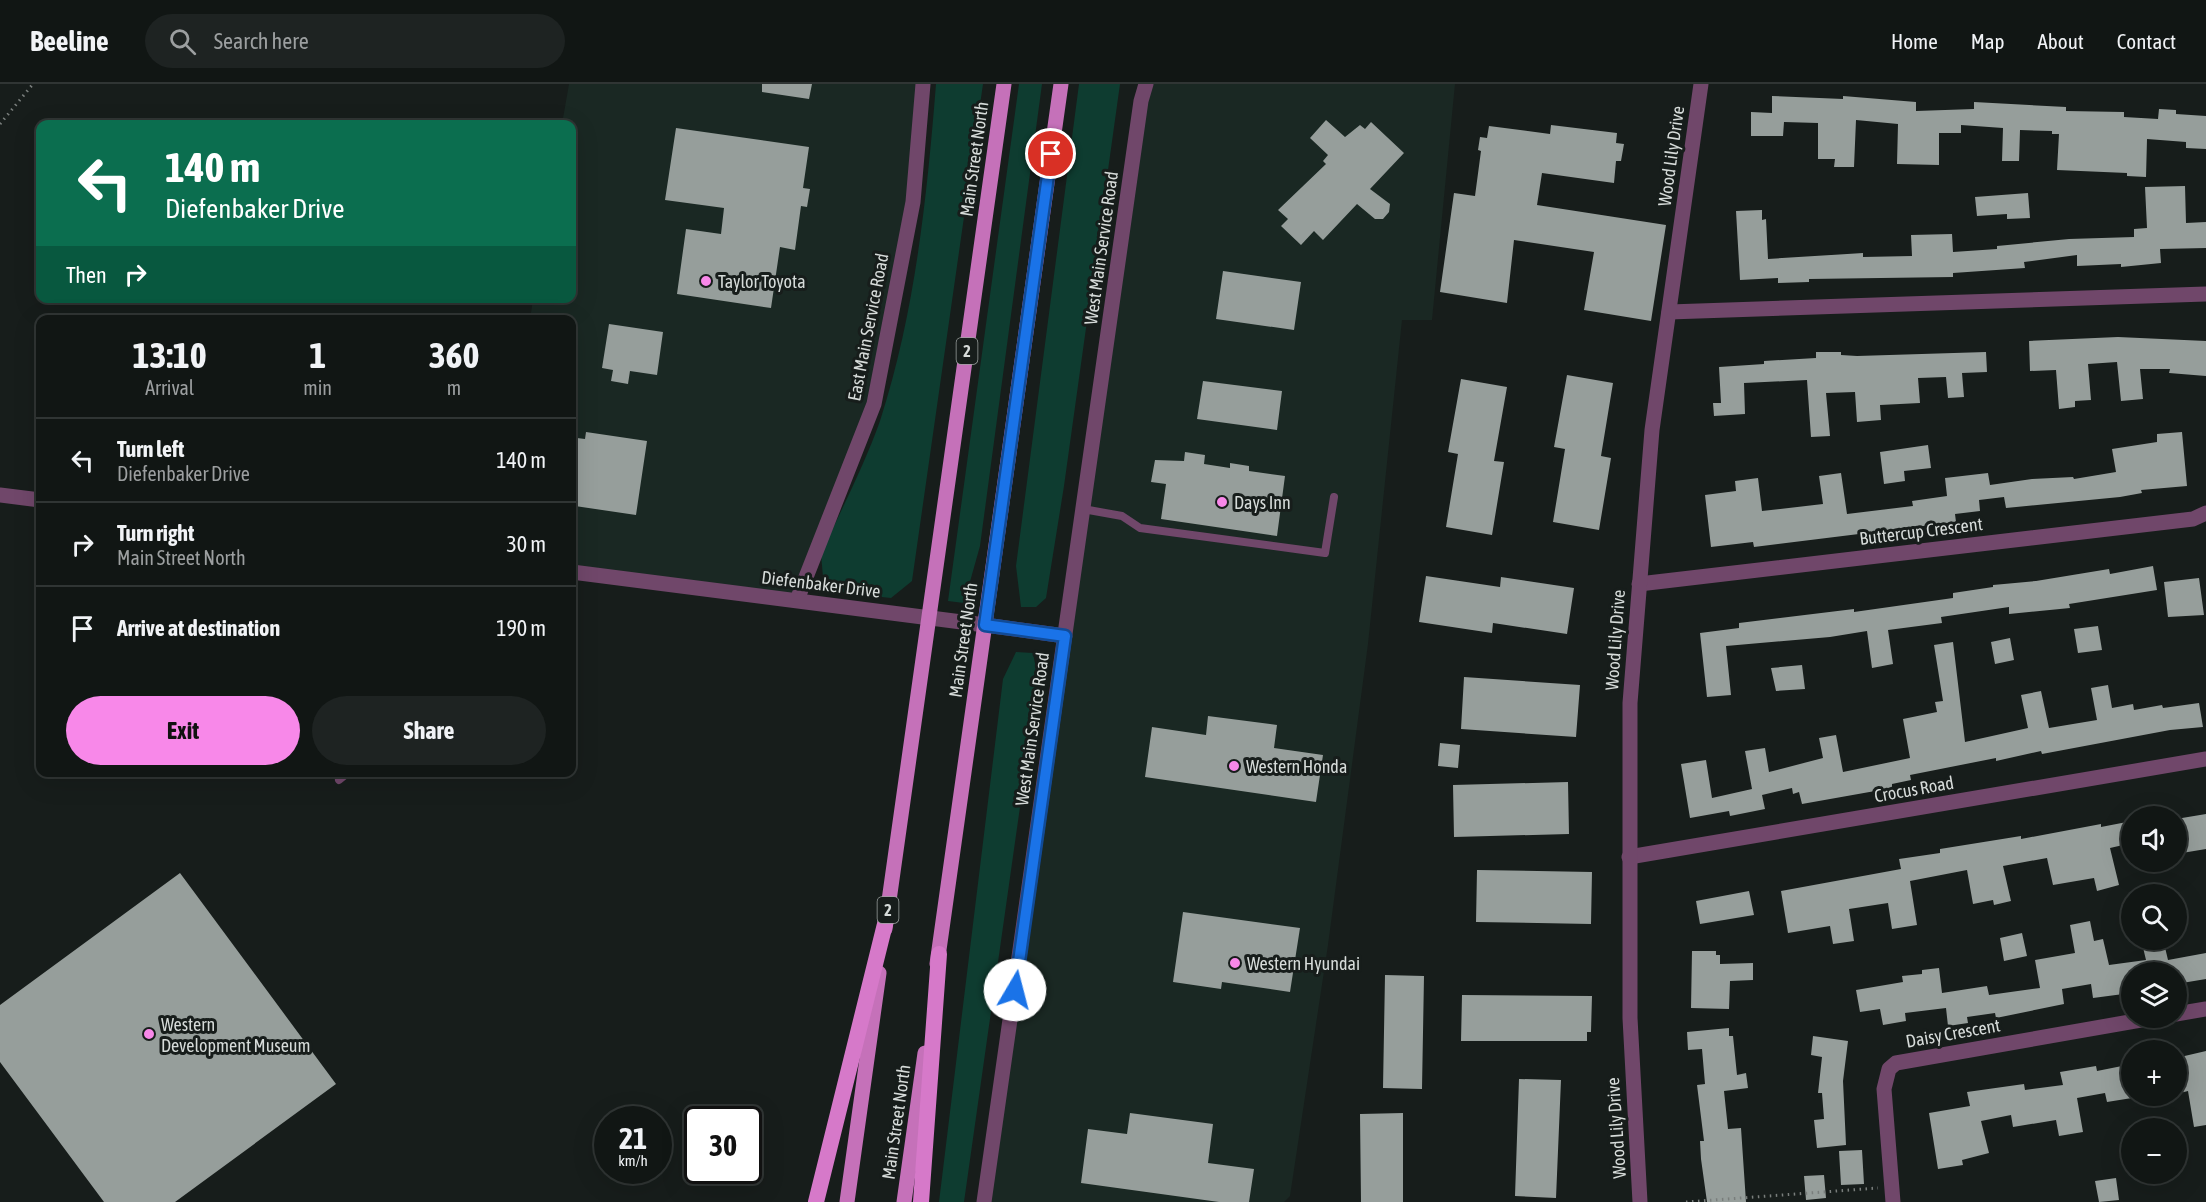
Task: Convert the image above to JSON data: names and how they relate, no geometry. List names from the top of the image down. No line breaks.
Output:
{"streets":{"main road":["Main Street North","2"],"street":["Wood Lily Drive","West Main Service Road","East Main Service Road","Buttercup Crescent","Diefenbaker Drive","Crocus Road","Daisy Crescent"]},"crossings":[["Wood Lily Drive","Buttercup Crescent"],["Wood Lily Drive","Crocus Road"],["Main Street North","Diefenbaker Drive"],["West Main Service Road","Diefenbaker Drive"],["East Main Service Road","Diefenbaker Drive"]],"places":["Taylor Toyota","Days Inn","Western Honda","Western Hyundai","Western Development Museum"],"page":{"header":"Beeline","search":"Search here","nav":["Home","Map","About","Contact"],"turn":["140 m","Diefenbaker Drive"],"then":"Then","eta":["13:10","Arrival","1","min","360","m"],"list":[{"name":"Turn left","note":"Diefenbaker Drive","value":"140 m"},{"name":"Turn right","note":"Main Street North","value":"30 m"},{"name":"Arrive at destination","value":"190 m"}],"buttons":["Exit","Share"],"map_buttons":["+","−"],"speed":"21 km/h","limit":"30"}}
